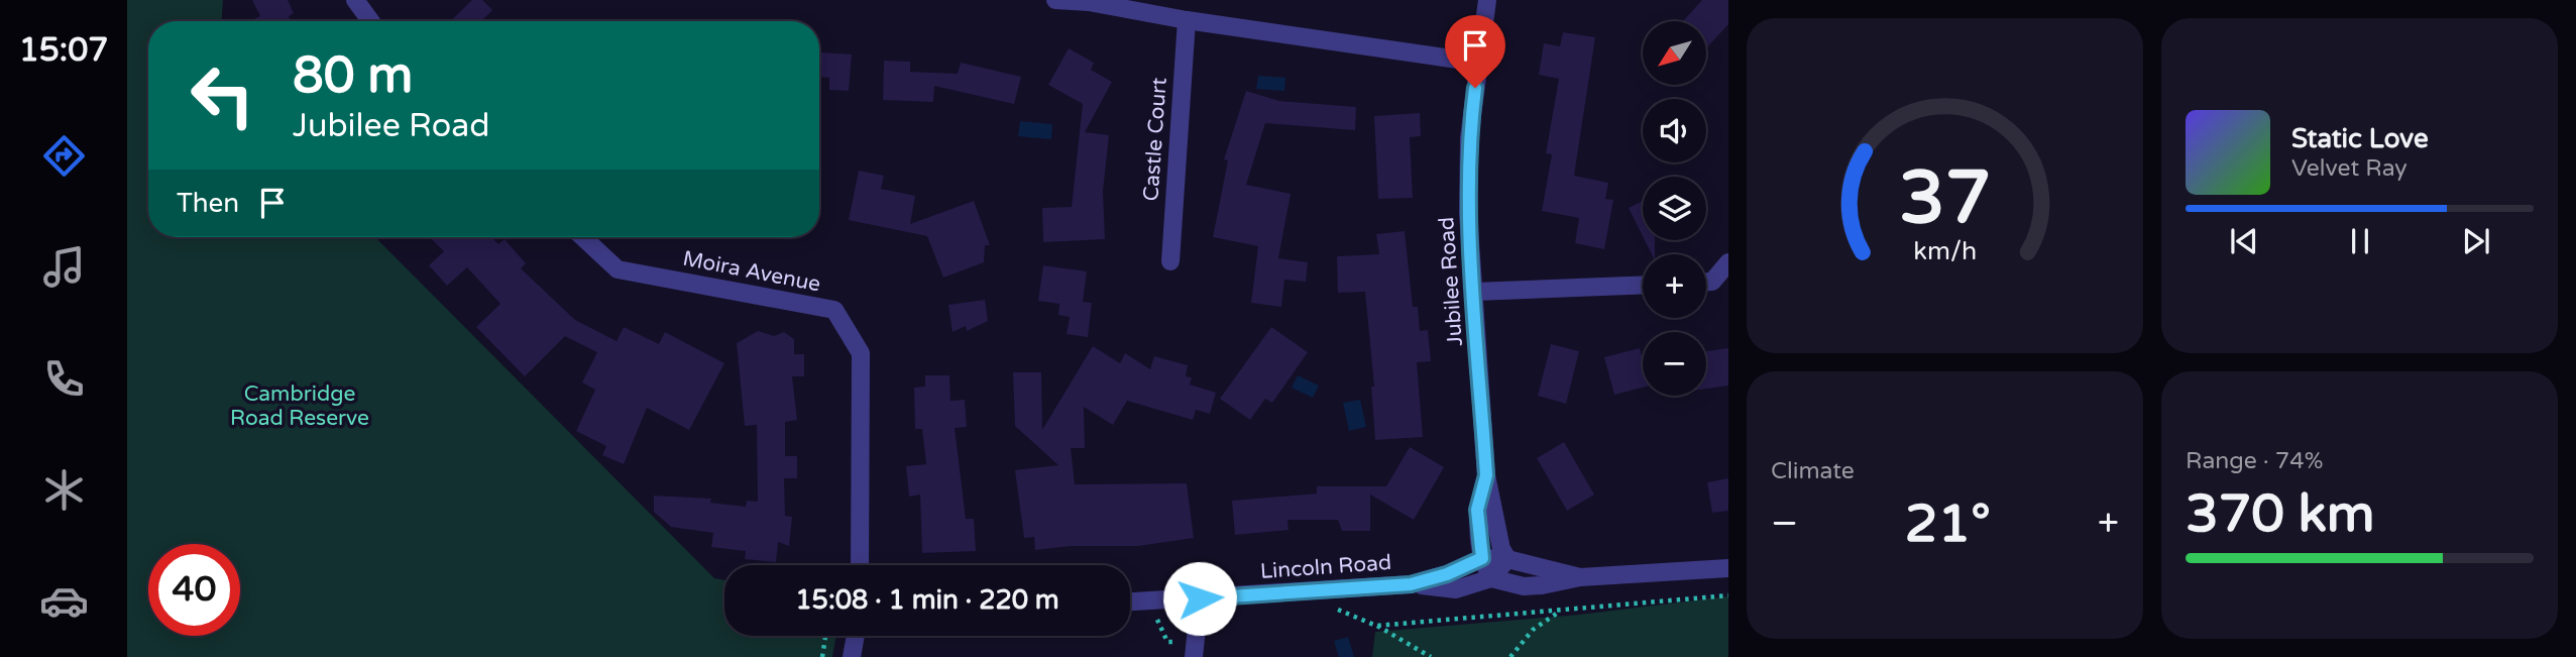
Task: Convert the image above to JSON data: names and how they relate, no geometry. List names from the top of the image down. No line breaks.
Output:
{"streets":{"street":["Castle Court","Moira Avenue","Jubilee Road","Lincoln Road"]},"crossings":[["Jubilee Road","Lincoln Road"]],"parks":["Cambridge Road Reserve"],"north":"bottom left","page":{"tabs":"15:07","map_buttons":["+","−"],"turn":["80 m","Jubilee Road"],"song":["Static Love","Velvet Ray"],"then":"Then","tile":["Climate",["Range · 74%","370 km"]],"heat":["−","21°","+"],"limit":"40","trip":"15:08 · 1 min · 220 m","gauge":["37","km/h"]}}
